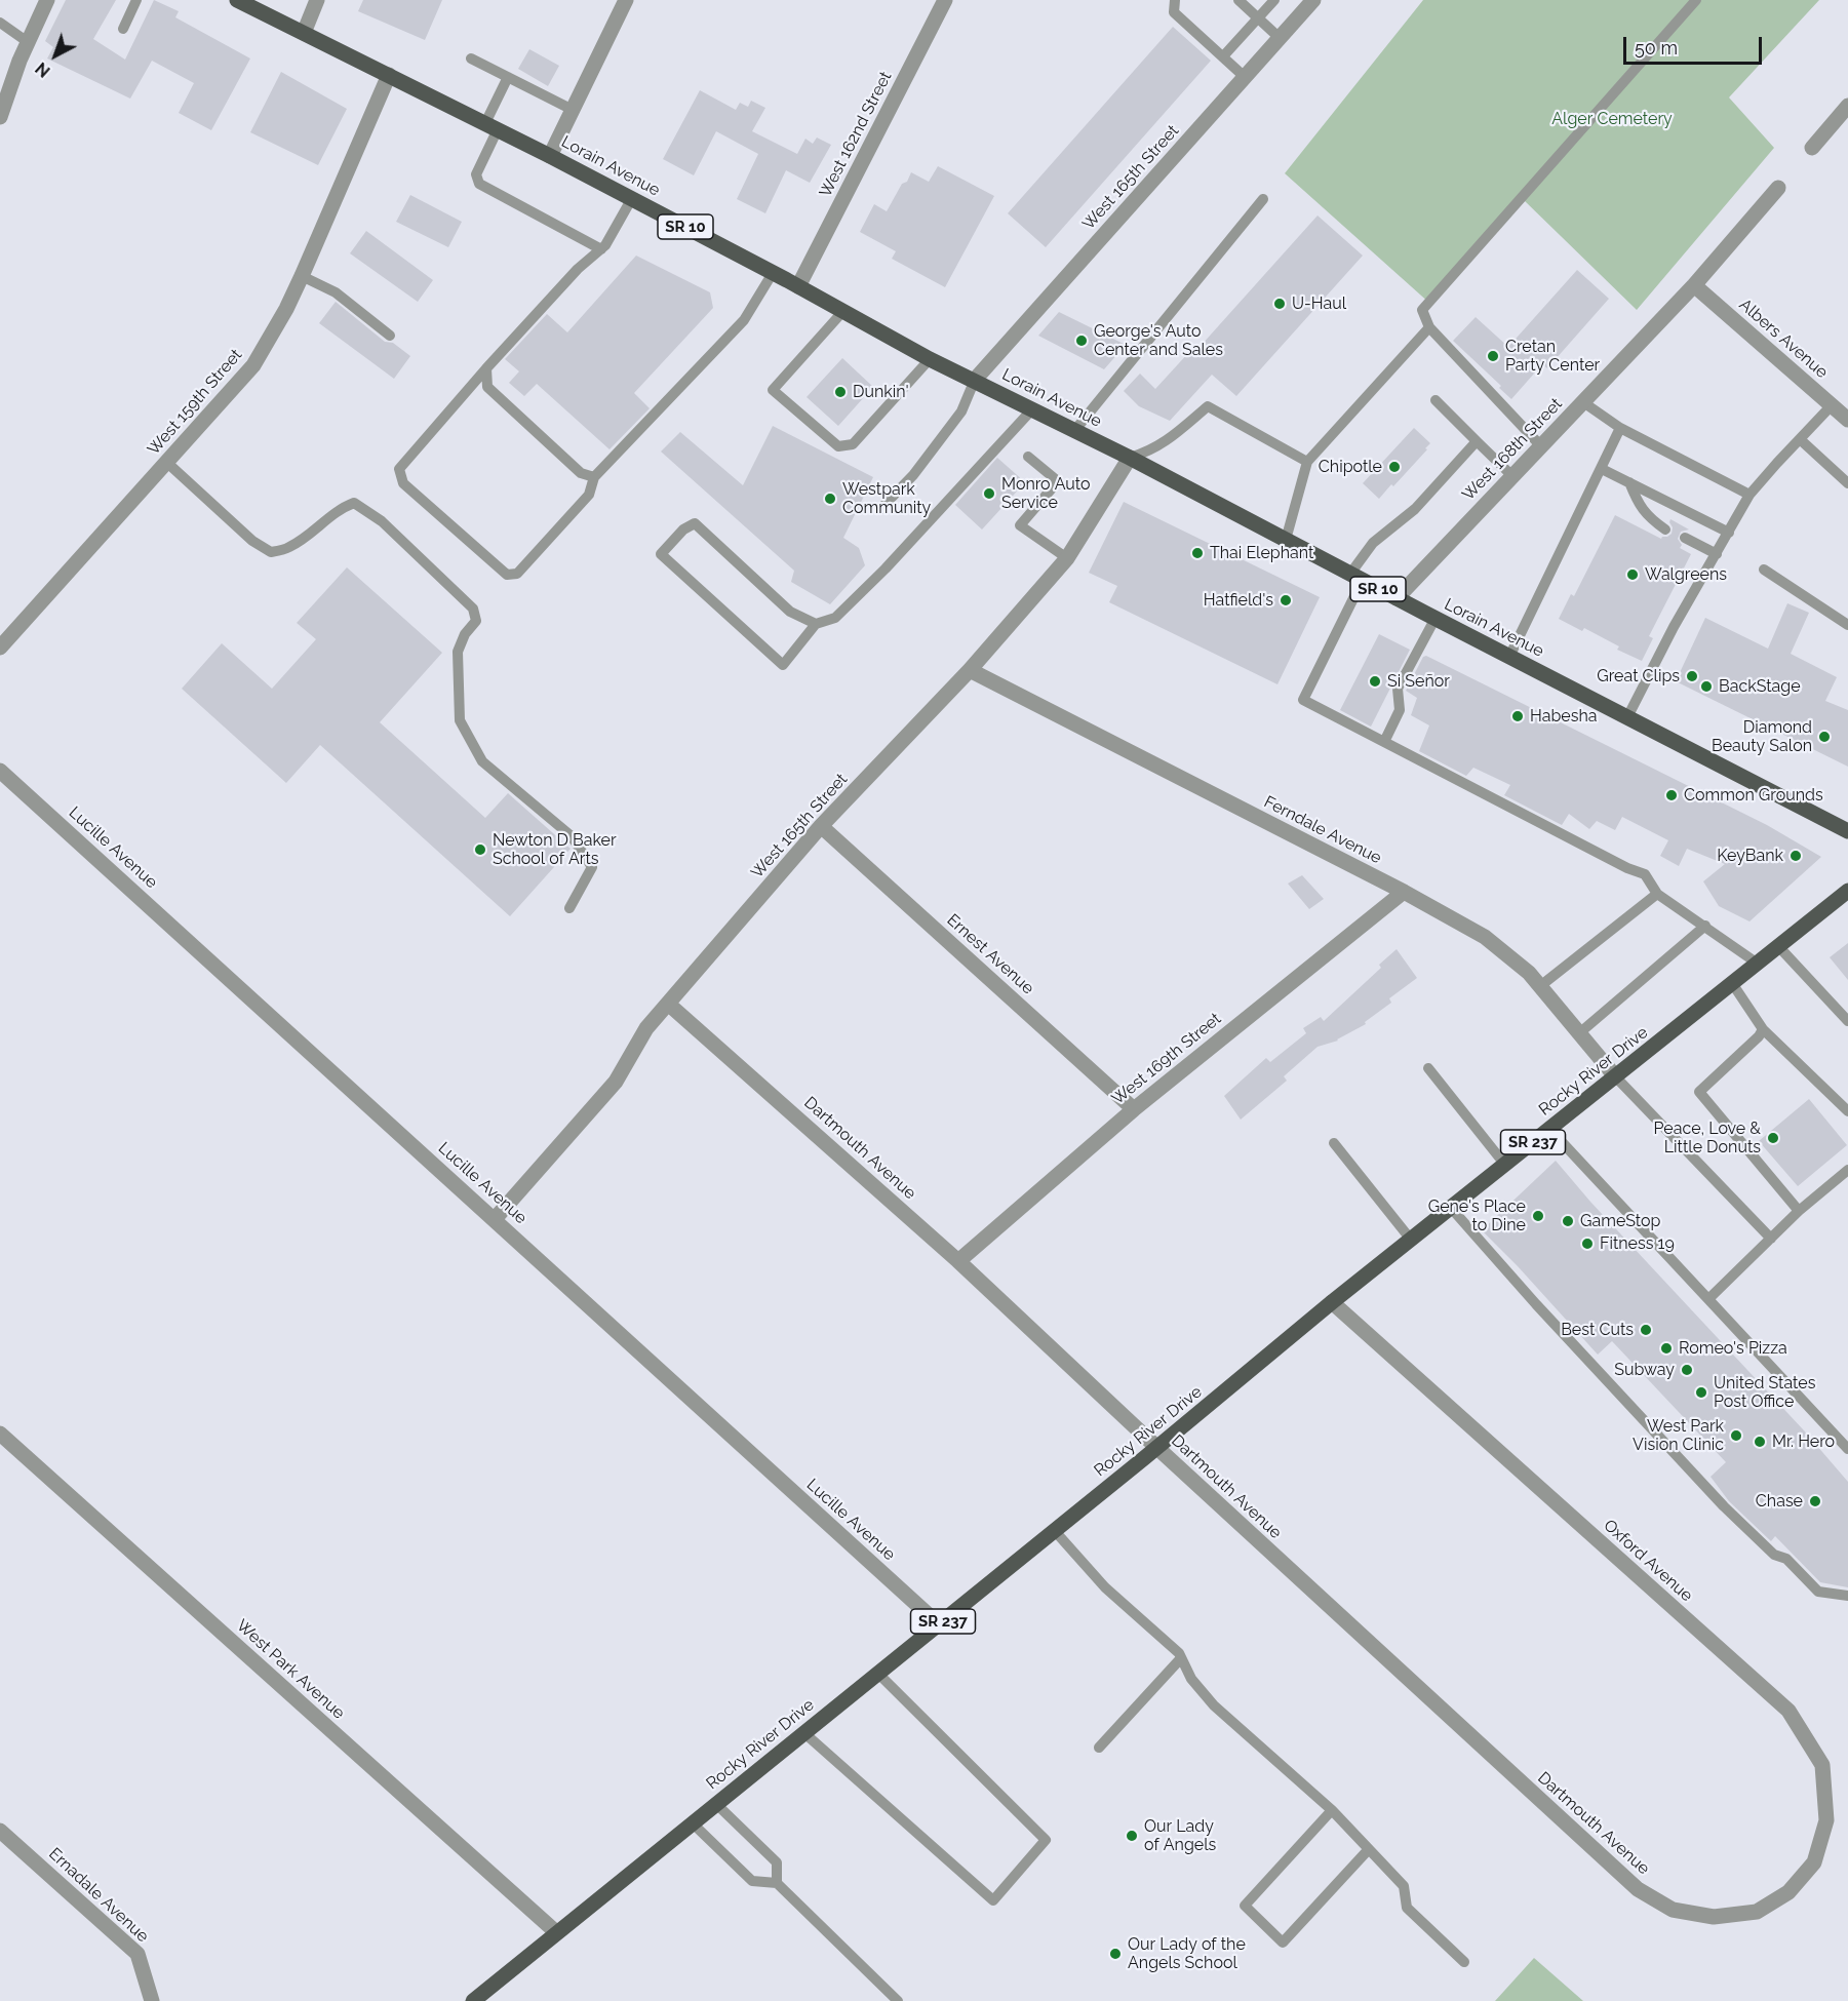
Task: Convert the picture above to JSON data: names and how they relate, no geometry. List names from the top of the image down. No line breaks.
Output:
{"streets":{"main road":["Lorain Avenue","SR 10","Rocky River Drive","SR 237"],"street":["West 162nd Street","West 165th Street","Albers Avenue","West 159th Street","West 168th Street","Ferndale Avenue","Lucille Avenue","Ernest Avenue","West 169th Street","Dartmouth Avenue","Oxford Avenue","West Park Avenue","Ernadale Avenue"]},"crossings":[["West 162nd Street","Lorain Avenue"],["Lorain Avenue","West 165th Street"],["Lorain Avenue","West 159th Street"],["Lorain Avenue","West 168th Street"],["West 165th Street","Ferndale Avenue"],["West 165th Street","Lucille Avenue"],["West 165th Street","Ernest Avenue"],["West 165th Street","Dartmouth Avenue"],["Albers Avenue","West 168th Street"],["Ferndale Avenue","West 169th Street"],["Ferndale Avenue","Rocky River Drive"],["Lucille Avenue","Rocky River Drive"],["Ernest Avenue","West 169th Street"],["West 169th Street","Dartmouth Avenue"],["Rocky River Drive","Dartmouth Avenue"],["Rocky River Drive","Oxford Avenue"],["Rocky River Drive","West Park Avenue"],["Dartmouth Avenue","Oxford Avenue"]],"parks":["Alger Cemetery"],"places":["U-Haul","George's Auto Center and Sales","Cretan Party Center","Dunkin'","Chipotle","Monro Auto Service","Westpark Community","Thai Elephant","Walgreens","Hatfield's","Great Clips","Si Señor","BackStage","Habesha","Diamond Beauty Salon","Common Grounds","Newton D Baker School of Arts","KeyBank","Peace, Love & Little Donuts","Gene's Place to Dine","GameStop","Fitness 19","Best Cuts","Romeo's Pizza","Subway","United States Post Office","West Park Vision Clinic","Mr. Hero","Chase","Our Lady of Angels","Our Lady of the Angels School"],"scale_bar":"50 m","north":"bottom left"}
